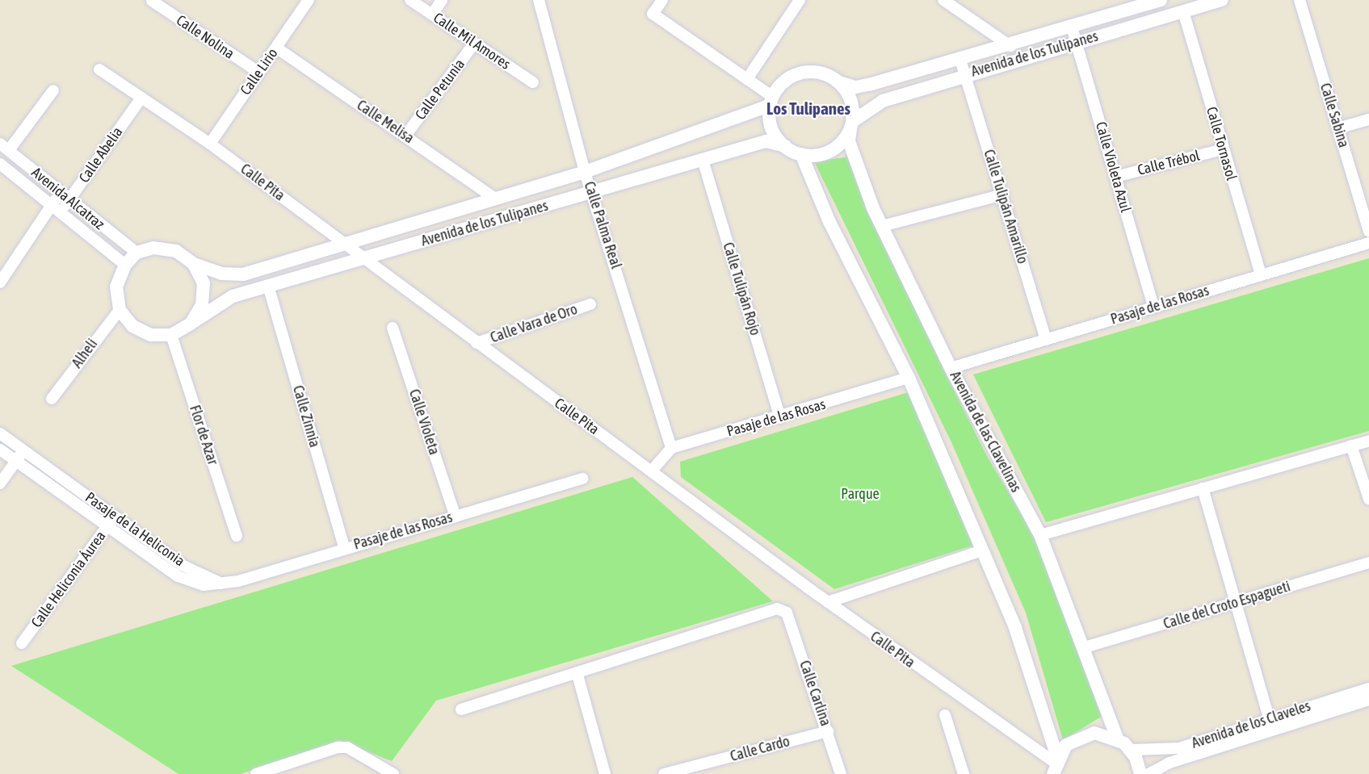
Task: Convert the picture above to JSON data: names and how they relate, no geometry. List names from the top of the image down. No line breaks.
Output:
{"streets":{"street":["Calle Nolina","Calle Mil Amores","Avenida de los Tulipanes","Calle Lirio","Calle Petunia","Calle Sabina","Calle Melisa","Calle Tornasol","Calle Abelia","Calle Trébol","Calle Violeta Azul","Calle Pita","Avenida Alcatraz","Calle Tulipán Amarillo","Calle Palma Real","Calle Tulipán Rojo","Pasaje de las Rosas","Calle Vara de Oro","Alheli","Calle Zinnia","Calle Violeta","Avenida de las Clavelinas","Flor de Azar","Pasaje de la Heliconia","Calle Heliconia Áurea","Calle del Croto Espagueti","Calle Carlina","Avenida de los Claveles","Calle Cardo"]},"crossings":[["Calle Nolina","Calle Lirio"],["Calle Mil Amores","Calle Petunia"],["Avenida de los Tulipanes","Calle Melisa"],["Avenida de los Tulipanes","Calle Tornasol"],["Avenida de los Tulipanes","Calle Violeta Azul"],["Avenida de los Tulipanes","Calle Pita"],["Avenida de los Tulipanes","Avenida Alcatraz"],["Avenida de los Tulipanes","Calle Tulipán Amarillo"],["Avenida de los Tulipanes","Calle Palma Real"],["Avenida de los Tulipanes","Calle Tulipán Rojo"],["Avenida de los Tulipanes","Alheli"],["Avenida de los Tulipanes","Calle Zinnia"],["Avenida de los Tulipanes","Avenida de las Clavelinas"],["Avenida de los Tulipanes","Flor de Azar"],["Calle Lirio","Calle Melisa"],["Calle Lirio","Calle Pita"],["Calle Petunia","Calle Melisa"],["Calle Tornasol","Calle Trébol"],["Calle Tornasol","Pasaje de las Rosas"],["Calle Abelia","Calle Pita"],["Calle Abelia","Avenida Alcatraz"],["Calle Trébol","Calle Violeta Azul"],["Calle Violeta Azul","Pasaje de las Rosas"],["Calle Pita","Calle Vara de Oro"],["Avenida Alcatraz","Alheli"],["Avenida Alcatraz","Flor de Azar"],["Calle Tulipán Amarillo","Pasaje de las Rosas"],["Calle Palma Real","Pasaje de las Rosas"],["Calle Tulipán Rojo","Pasaje de las Rosas"],["Pasaje de las Rosas","Calle Zinnia"],["Pasaje de las Rosas","Calle Violeta"],["Pasaje de las Rosas","Avenida de las Clavelinas"],["Pasaje de las Rosas","Pasaje de la Heliconia"],["Alheli","Flor de Azar"],["Avenida de las Clavelinas","Calle del Croto Espagueti"],["Pasaje de la Heliconia","Calle Heliconia Áurea"],["Calle Carlina","Calle Cardo"]],"districts":["Los Tulipanes"],"parks":["Parque"]}
